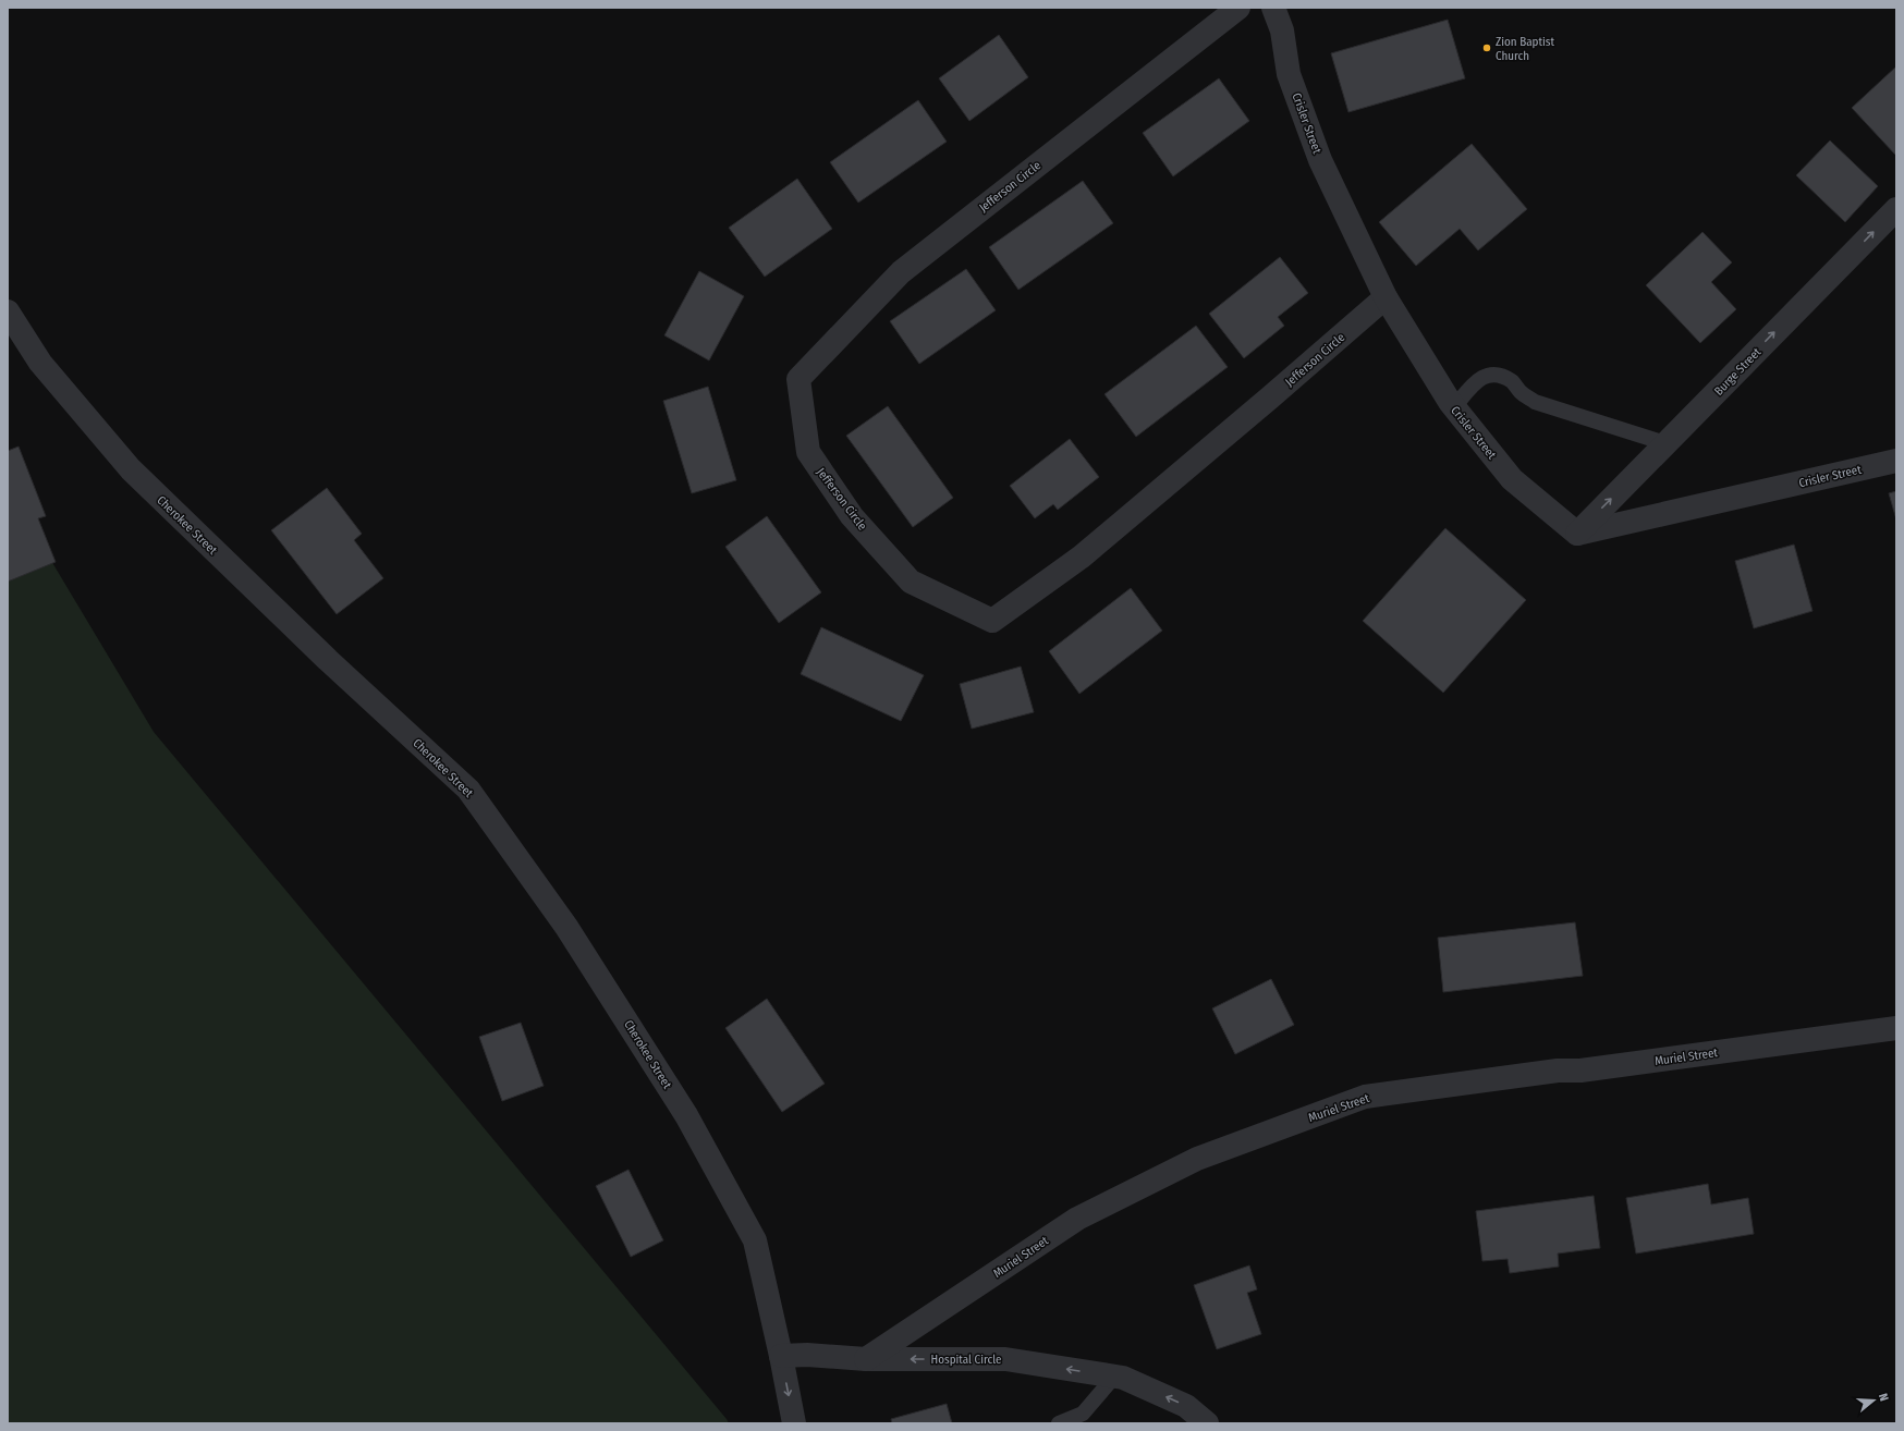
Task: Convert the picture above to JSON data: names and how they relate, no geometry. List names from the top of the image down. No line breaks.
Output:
{"streets":{"street":["Crisler Street","Jefferson Circle","Burge Street","Cherokee Street","Muriel Street","Hospital Circle"]},"crossings":[["Crisler Street","Jefferson Circle"],["Crisler Street","Burge Street"],["Cherokee Street","Hospital Circle"],["Muriel Street","Hospital Circle"]],"one_way":["Burge Street","Hospital Circle"],"places":["Zion Baptist Church"],"north":"right"}
